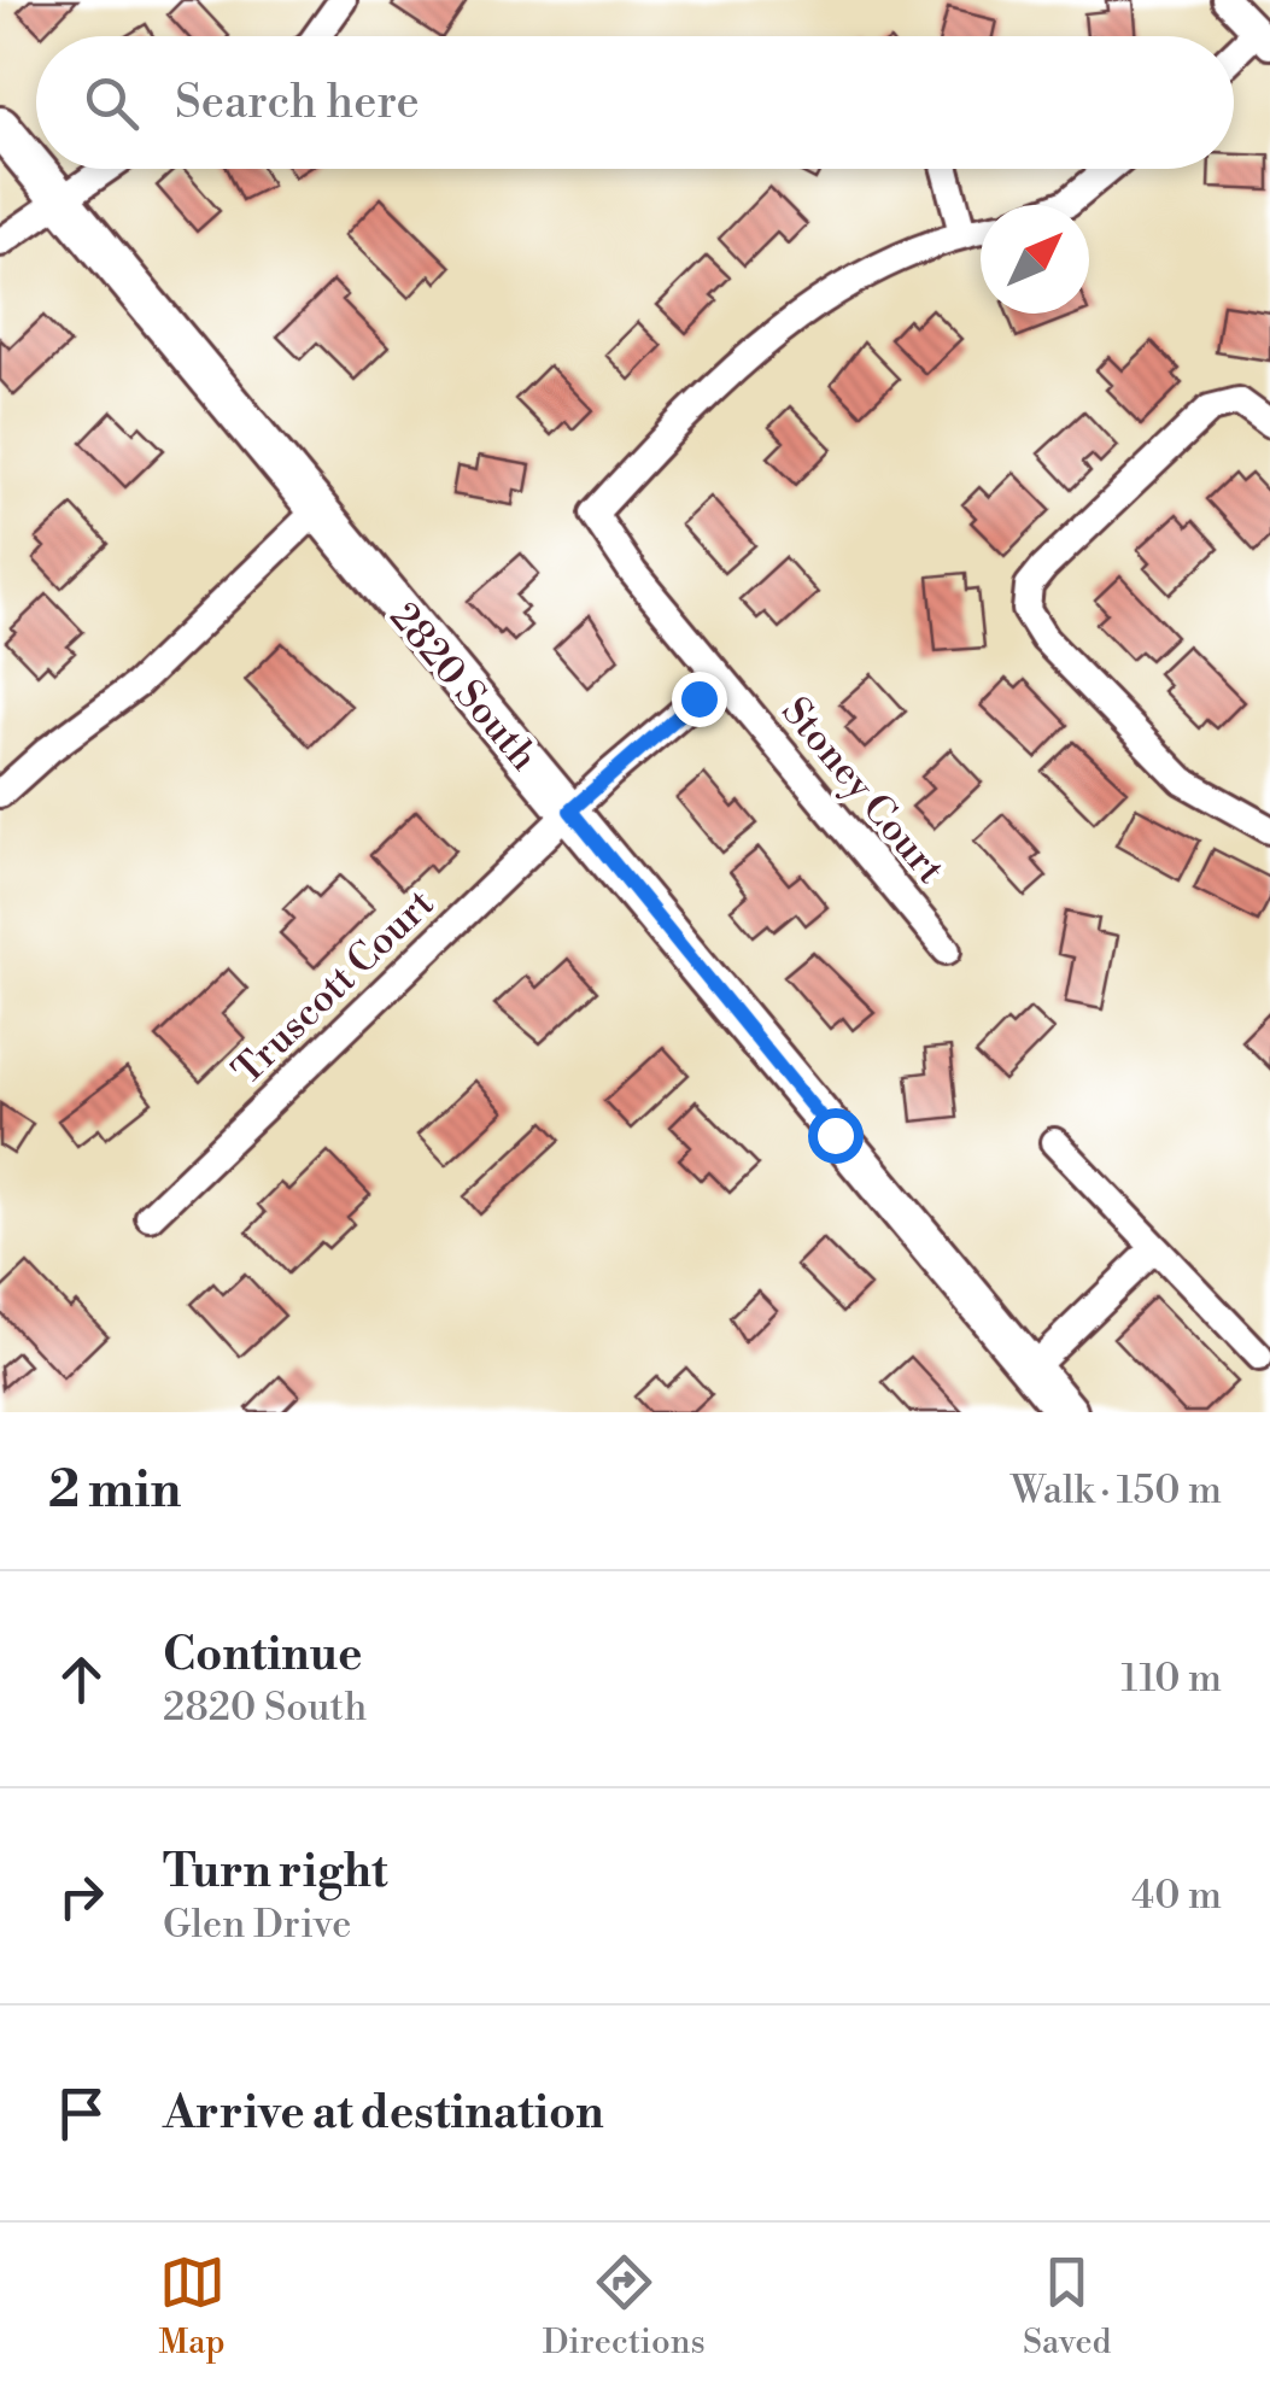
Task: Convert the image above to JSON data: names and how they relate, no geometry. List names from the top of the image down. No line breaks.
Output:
{"streets":{"street":["2820 South","Stoney Court","Truscott Court"]},"crossings":[["2820 South","Truscott Court"],["Stoney Court","Truscott Court"]],"north":"top right","page":{"search":"Search here","heading":["2 min","Walk · 150 m"],"list":[["Continue","2820 South","110 m"],["Turn right","Glen Drive","40 m"],"Arrive at destination"],"nav":["Map","Directions","Saved"]}}
